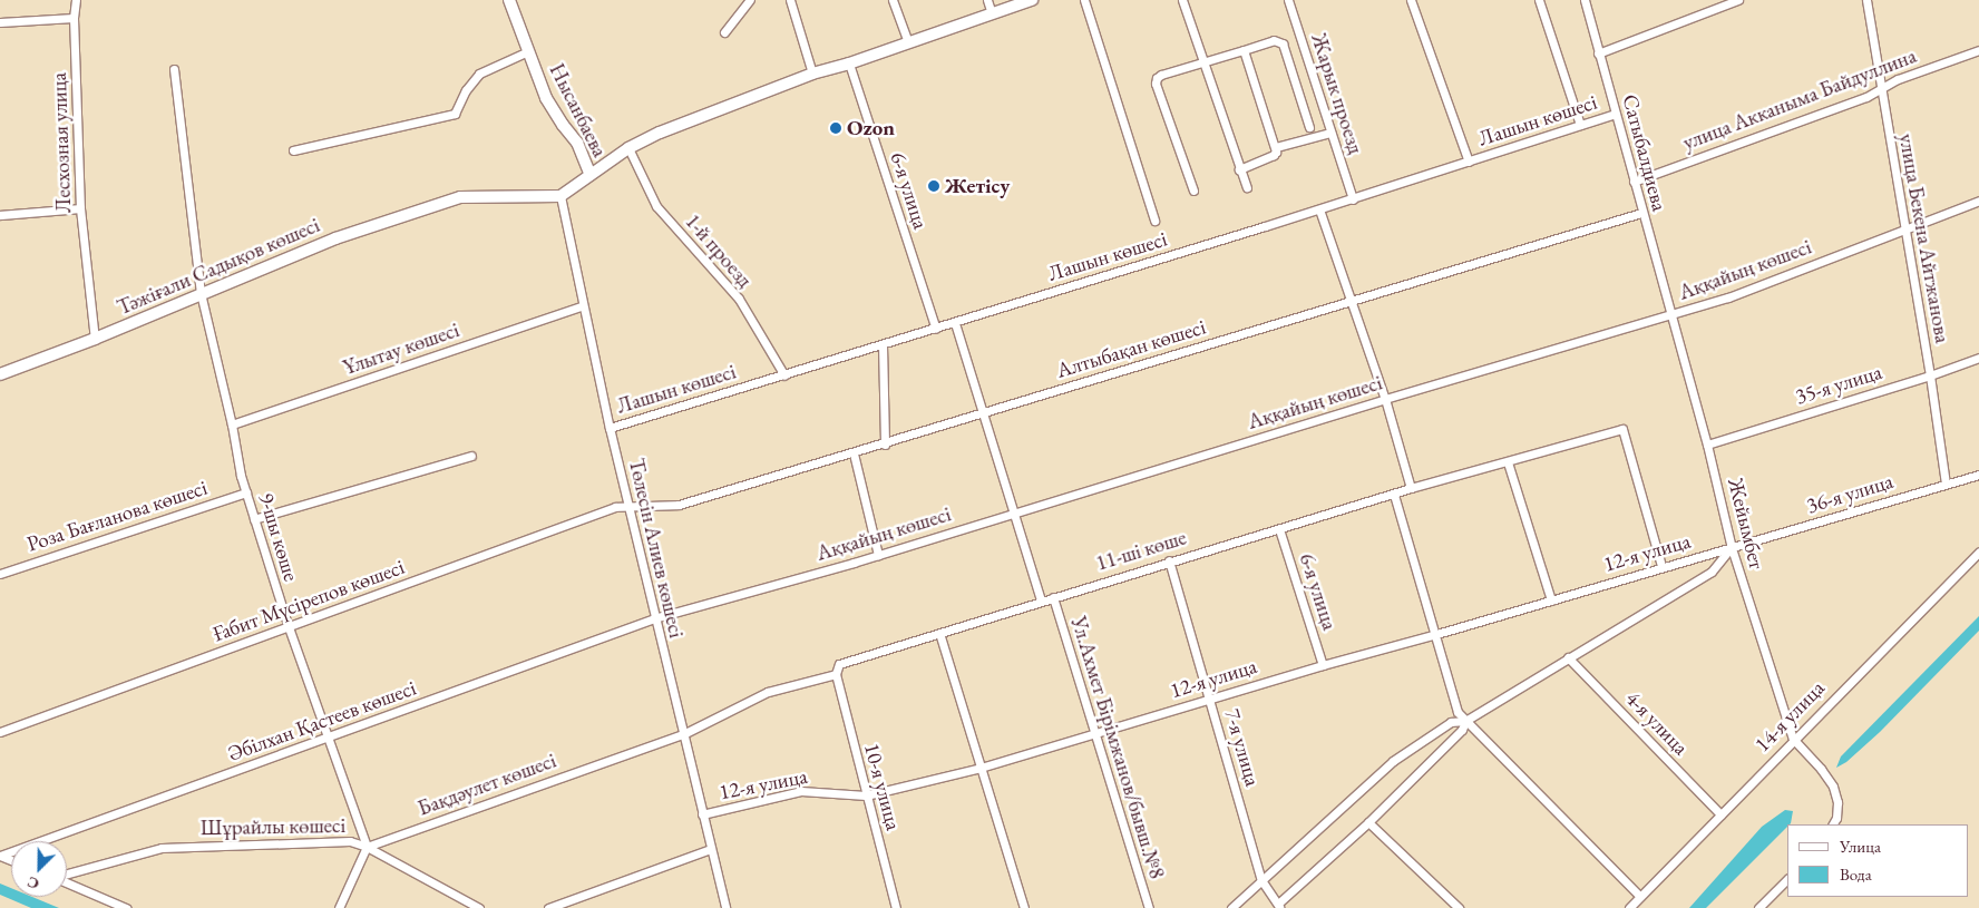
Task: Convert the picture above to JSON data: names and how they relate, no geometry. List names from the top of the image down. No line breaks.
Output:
{"streets":{"street":["Жарык проезд","улица Акканыма Байдуллина","Нысанбаева","Лашын көшесі","Лесхозная улица","Сатыбалдиева","6-я улица","улица Бекена Айтжанова","1-й проезд","Тәжіғали Садықов көшесі","Аққайың көшесі","Ұлытау көшесi","Алтыбақан көшесі","35-я улица","36-я улица","Роза Бағланова көшесi","Жейымбет","9-шы көше","Төлесін Алиев көшесі","11-ші көше","12-я улица","Ғабит Мүсірепов көшесi","14-я улица","Әбілхан Қастеев көшесi","4-я улица","Ул.Ахмет Бірімжанов/бывш.№8","7-я улица","Бақдәулет көшесi","10-я улица","Шұрайлы көшесі"]},"crossings":[["Жарык проезд","Лашын көшесі"],["улица Акканыма Байдуллина","Сатыбалдиева"],["улица Акканыма Байдуллина","улица Бекена Айтжанова"],["Лашын көшесі","Сатыбалдиева"],["Лашын көшесі","6-я улица"],["Лашын көшесі","1-й проезд"],["Лашын көшесі","Төлесін Алиев көшесі"],["Лесхозная улица","Тәжіғали Садықов көшесі"],["Сатыбалдиева","Аққайың көшесі"],["Сатыбалдиева","Алтыбақан көшесі"],["Сатыбалдиева","Жейымбет"],["6-я улица","11-ші көше"],["6-я улица","12-я улица"],["улица Бекена Айтжанова","Аққайың көшесі"],["улица Бекена Айтжанова","35-я улица"],["улица Бекена Айтжанова","36-я улица"],["Тәжіғали Садықов көшесі","9-шы көше"],["Тәжіғали Садықов көшесі","Төлесін Алиев көшесі"],["Аққайың көшесі","Жейымбет"],["Аққайың көшесі","Төлесін Алиев көшесі"],["Аққайың көшесі","Әбілхан Қастеев көшесi"],["Ұлытау көшесi","9-шы көше"],["Ұлытау көшесi","Төлесін Алиев көшесі"],["Алтыбақан көшесі","Төлесін Алиев көшесі"],["Алтыбақан көшесі","Ғабит Мүсірепов көшесi"],["35-я улица","Жейымбет"],["36-я улица","Жейымбет"],["36-я улица","12-я улица"],["Роза Бағланова көшесi","9-шы көше"],["Жейымбет","12-я улица"],["Жейымбет","14-я улица"],["9-шы көше","Ғабит Мүсірепов көшесi"],["9-шы көше","Әбілхан Қастеев көшесi"],["9-шы көше","Бақдәулет көшесi"],["9-шы көше","Шұрайлы көшесі"],["Төлесін Алиев көшесі","11-ші көше"],["Төлесін Алиев көшесі","12-я улица"],["Төлесін Алиев көшесі","Ғабит Мүсірепов көшесi"],["Төлесін Алиев көшесі","Әбілхан Қастеев көшесi"],["Төлесін Алиев көшесі","Бақдәулет көшесi"],["11-ші көше","12-я улица"],["11-ші көше","Ул.Ахмет Бірімжанов/бывш.№8"],["11-ші көше","7-я улица"],["11-ші көше","Бақдәулет көшесi"],["11-ші көше","10-я улица"],["12-я улица","Ул.Ахмет Бірімжанов/бывш.№8"],["12-я улица","7-я улица"],["12-я улица","10-я улица"],["14-я улица","4-я улица"],["Бақдәулет көшесi","Шұрайлы көшесі"]],"places":["Ozon","Жетісу"],"legend":["Улица","Вода"],"north":"bottom left"}
